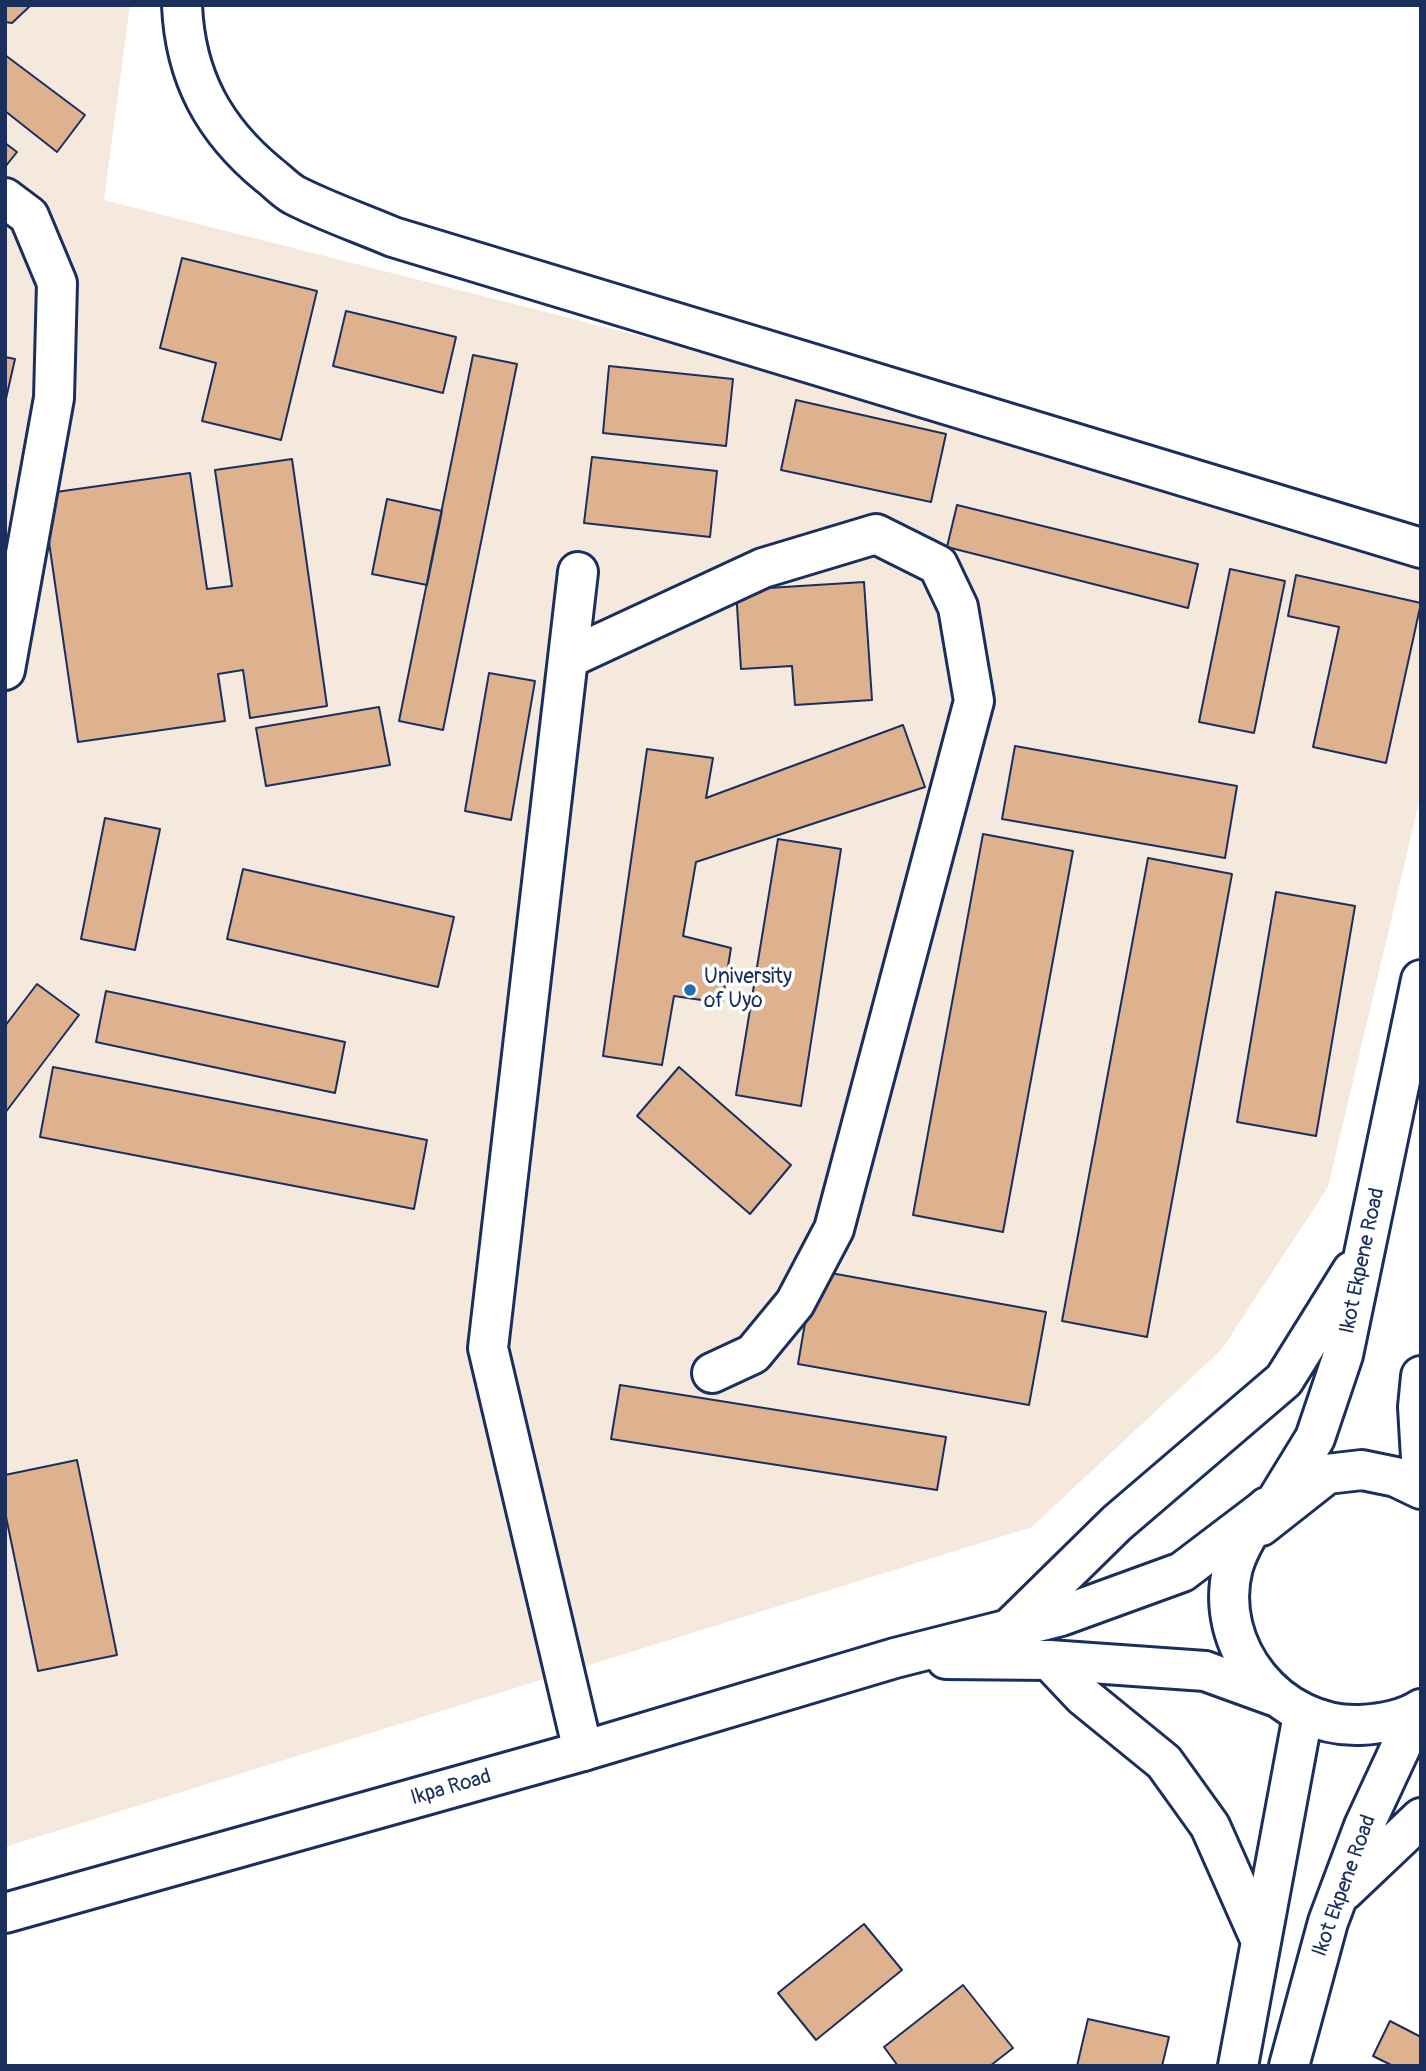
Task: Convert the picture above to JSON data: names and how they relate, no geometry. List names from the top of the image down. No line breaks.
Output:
{"streets":{"main road":["Ikot Ekpene Road","Ikpa Road"]},"crossings":[["Ikot Ekpene Road","Ikpa Road"]],"places":["University of Uyo"]}
